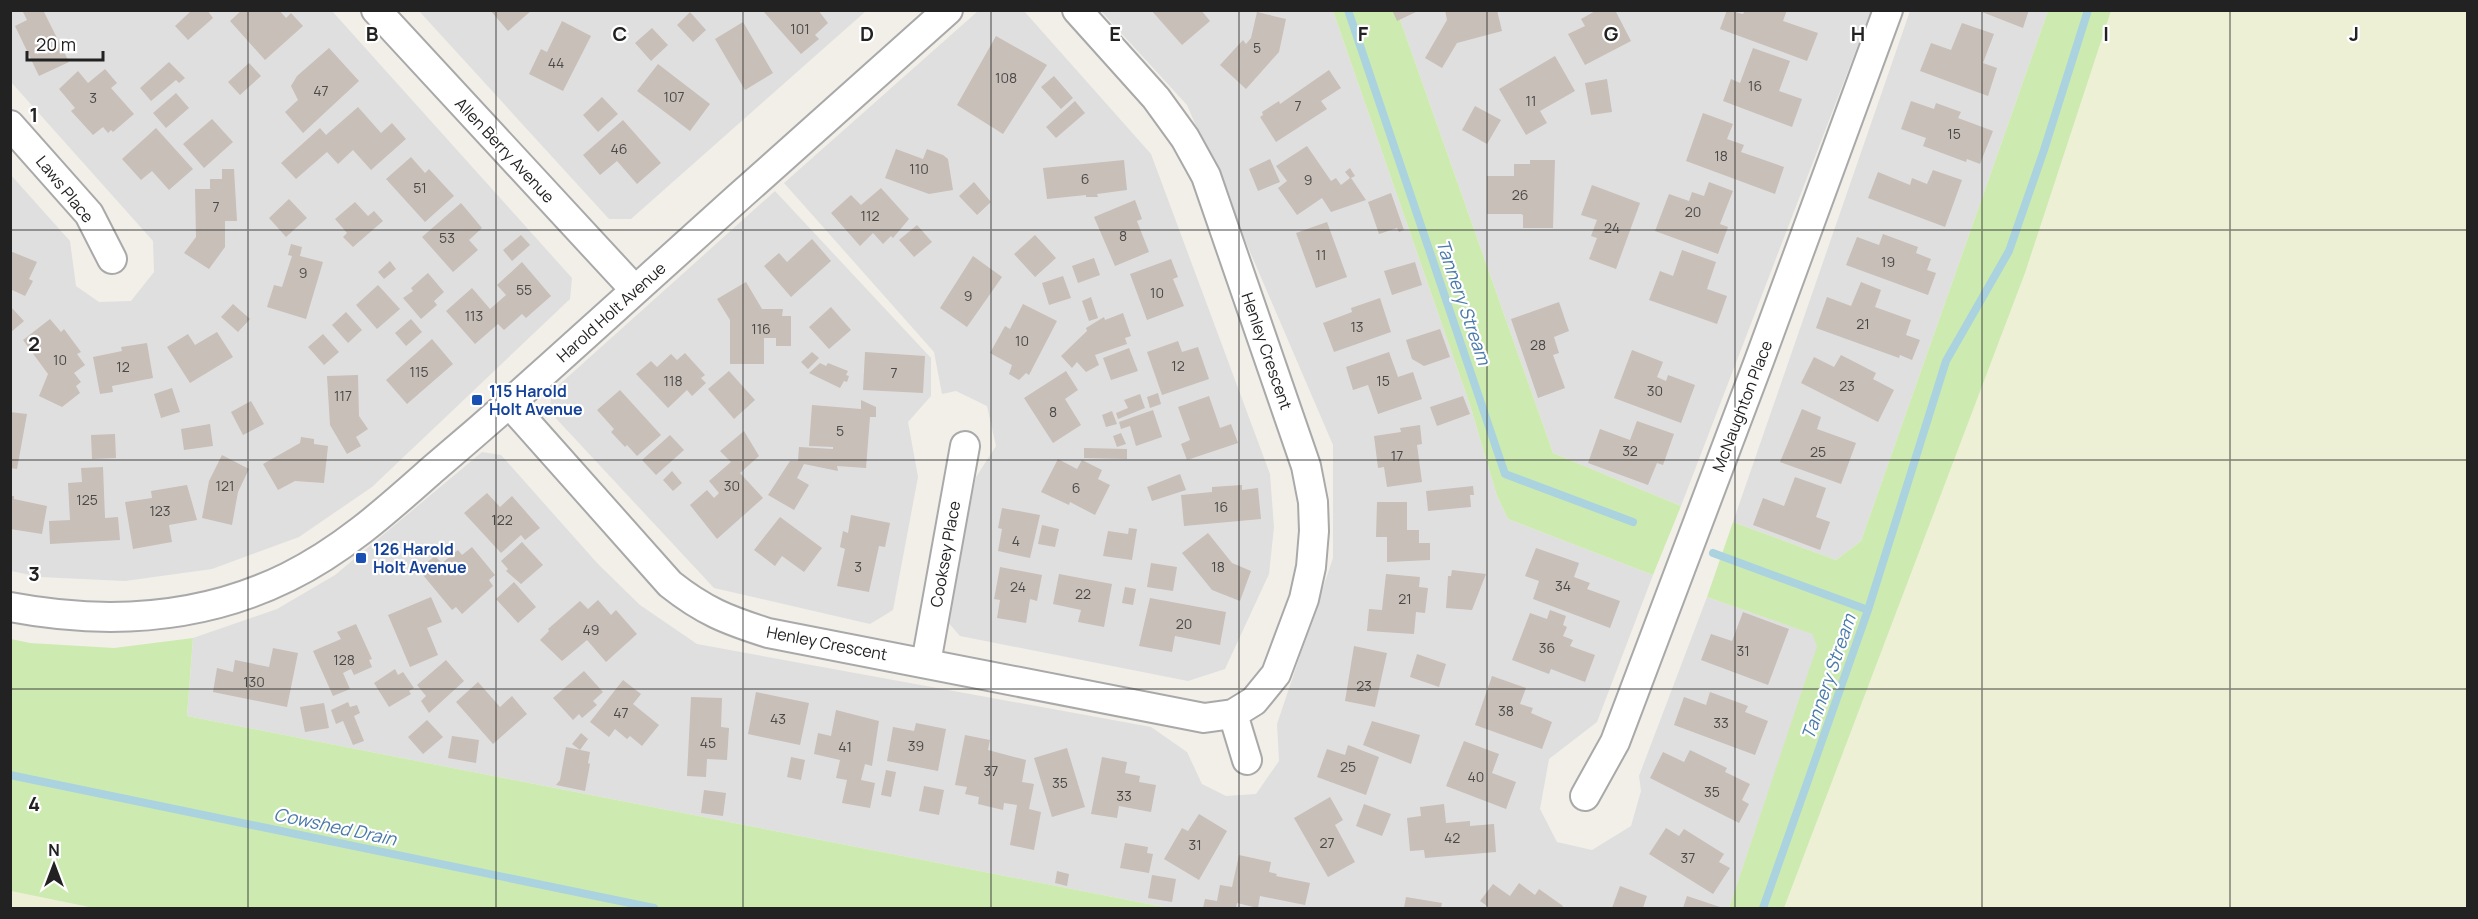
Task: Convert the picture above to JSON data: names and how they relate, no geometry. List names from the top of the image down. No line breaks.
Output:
{"streets":{"street":["Allen Berry Avenue","Laws Place","Harold Holt Avenue","Henley Crescent","McNaughton Place","Cooksey Place"]},"crossings":[["Allen Berry Avenue","Harold Holt Avenue"],["Harold Holt Avenue","Henley Crescent"],["Henley Crescent","Cooksey Place"]],"water":["Tannery Stream","Cowshed Drain"],"places":{"transit":["115 Harold Holt Avenue","126 Harold Holt Avenue"]},"house_numbers":["101","5","44","108","16","47","107","3","11","7","15","46","18","110","6","9","51","26","7","20","112","24","8","53","11","19","9","55","10","9","113","21","13","116","10","28","10","12","12","115","7","118","15","23","30","117","8","5","32","25","17","121","30","6","125","16","123","122","4","3","18","34","24","22","21","20","49","36","31","128","130","23","38","47","43","33","45","39","41","25","37","40","35","35","33","42","27","31","37"],"scale_bar":"20 m","north":"top","grid":{"columns":["B","C","D","E","F","G","H","I","J"],"rows":["1","2","3","4"]}}
